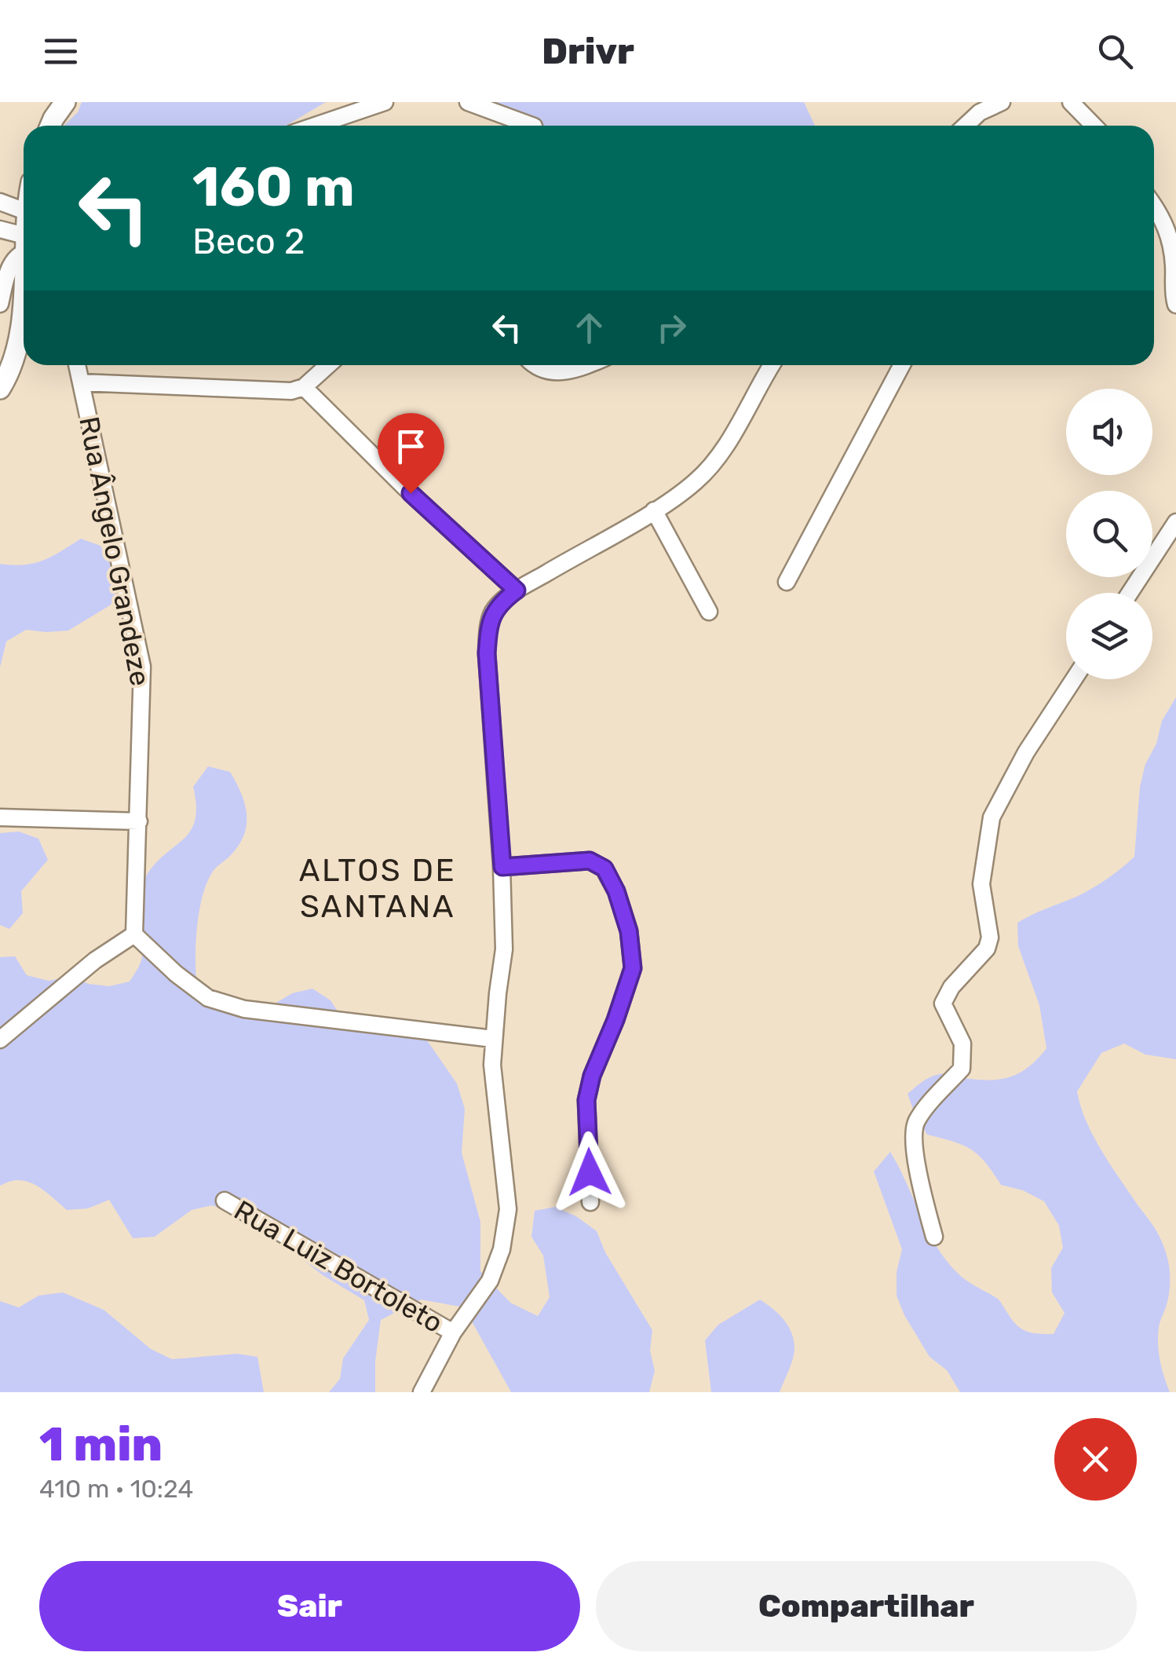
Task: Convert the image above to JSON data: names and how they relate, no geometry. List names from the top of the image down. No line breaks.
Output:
{"streets":{"street":["Rua Ângelo Grandeze","Rua Luiz Bortoleto"]},"districts":["ALTOS DE SANTANA"],"page":{"header":"Drivr","turn":["160 m","Beco 2"],"heading":["1 min","410 m · 10:24"],"buttons":["Sair","Compartilhar"]}}
